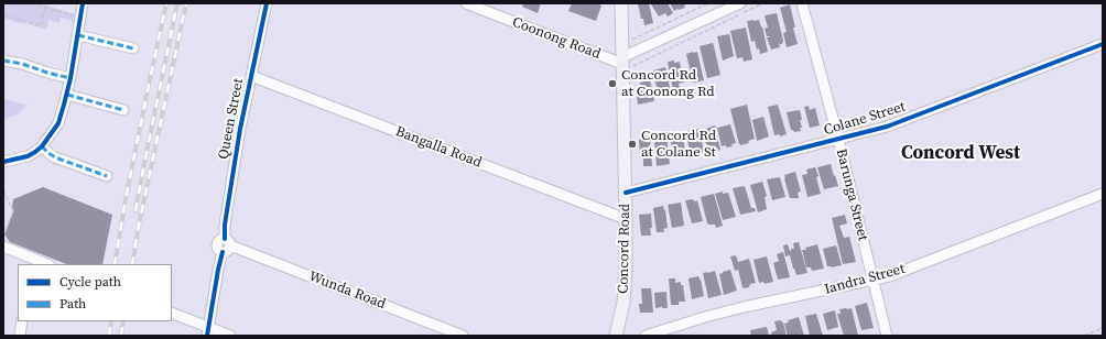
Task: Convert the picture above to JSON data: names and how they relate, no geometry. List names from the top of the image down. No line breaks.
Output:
{"streets":{"main road":["Concord Road"],"street":["Coonong Road","Queen Street","Colane Street","Bangalla Road","Barunga Street","Iandra Street","Wunda Road"]},"crossings":[["Coonong Road","Concord Road"],["Queen Street","Bangalla Road"],["Queen Street","Wunda Road"],["Colane Street","Barunga Street"],["Colane Street","Concord Road"],["Bangalla Road","Concord Road"],["Barunga Street","Iandra Street"]],"districts":["Concord West"],"places":["Concord Rd at Coonong Rd","Concord Rd at Colane St"],"legend":["Cycle path","Path"]}
